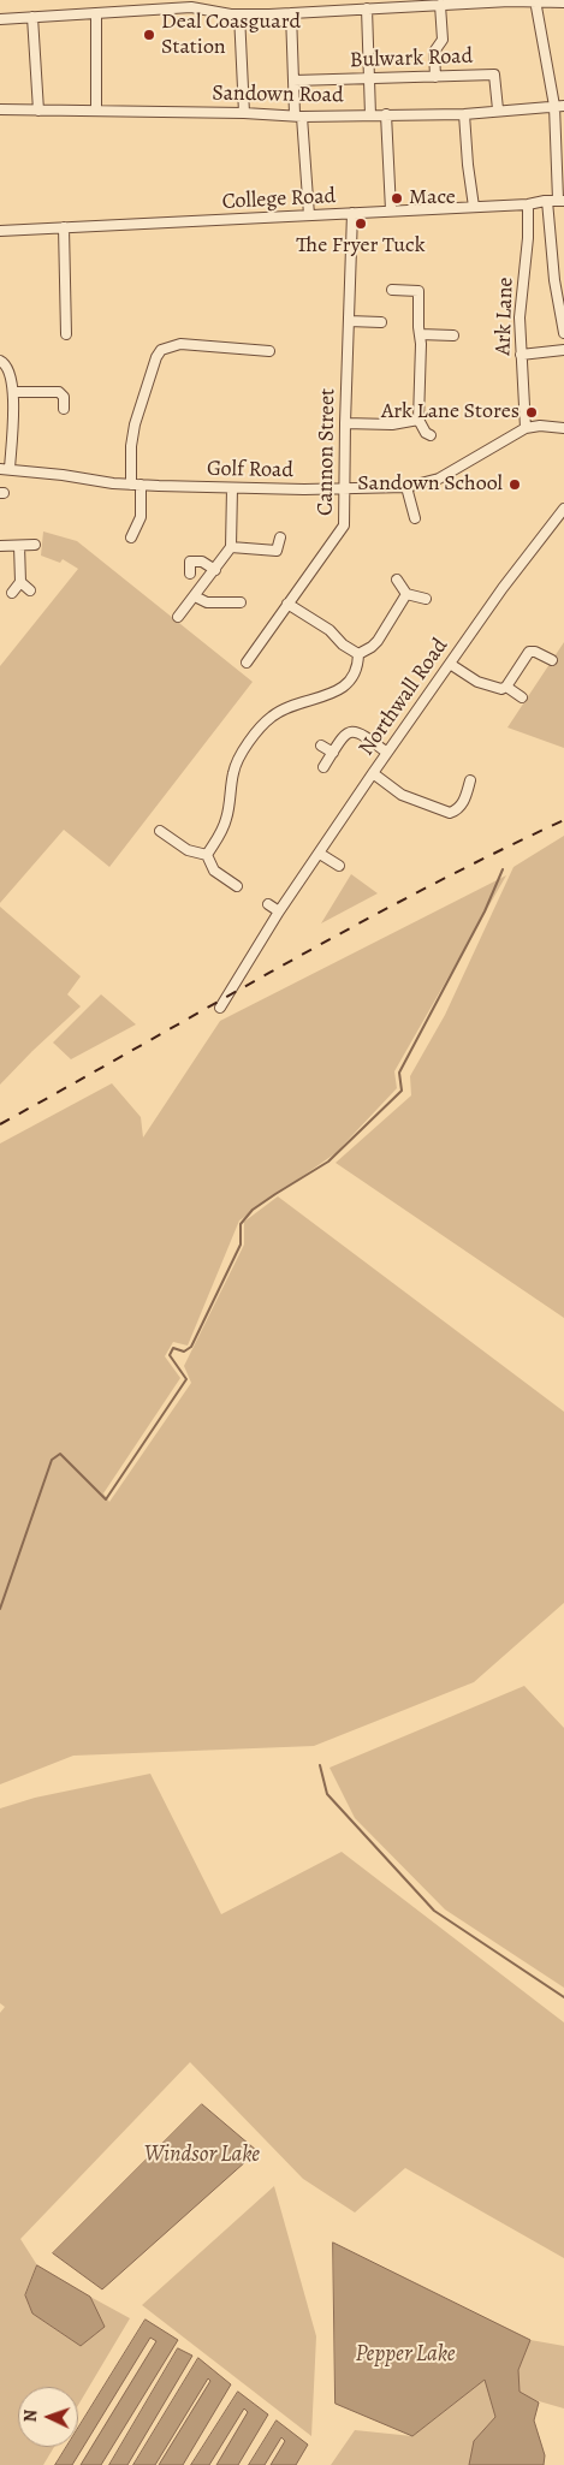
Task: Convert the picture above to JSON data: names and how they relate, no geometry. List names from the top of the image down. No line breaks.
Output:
{"streets":{"street":["Bulwark Road","Sandown Road","College Road","Ark Lane","Cannon Street","Golf Road","Northwall Road"]},"crossings":[["Bulwark Road","Sandown Road"],["College Road","Ark Lane"],["College Road","Cannon Street"],["Ark Lane","Golf Road"],["Cannon Street","Golf Road"]],"water":["Windsor Lake","Pepper Lake"],"places":["Deal Coasguard Station","Mace","The Fryer Tuck","Ark Lane Stores","Sandown School"],"north":"left"}
